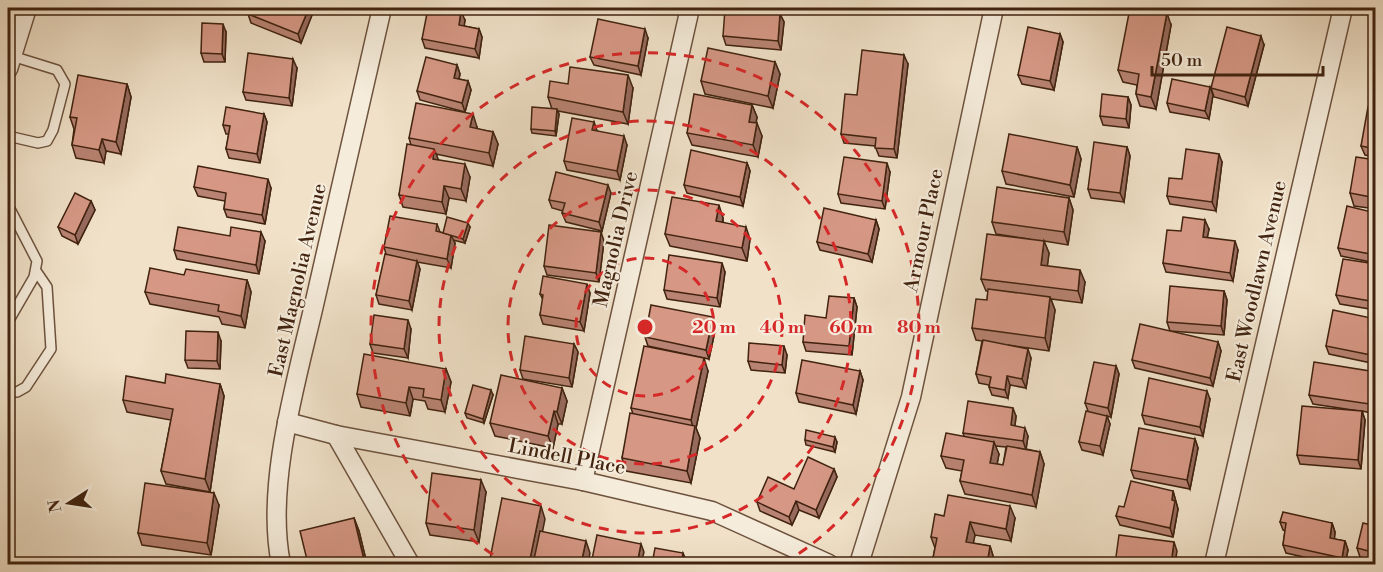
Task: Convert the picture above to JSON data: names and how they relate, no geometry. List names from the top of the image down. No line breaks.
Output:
{"streets":{"street":["Armour Place","Magnolia Drive","East Magnolia Avenue","East Woodlawn Avenue","Lindell Place"]},"crossings":[["Magnolia Drive","Lindell Place"],["East Magnolia Avenue","Lindell Place"]],"scale_bar":"50 m","north":"left","rings":["20 m","40 m","60 m","80 m"]}
